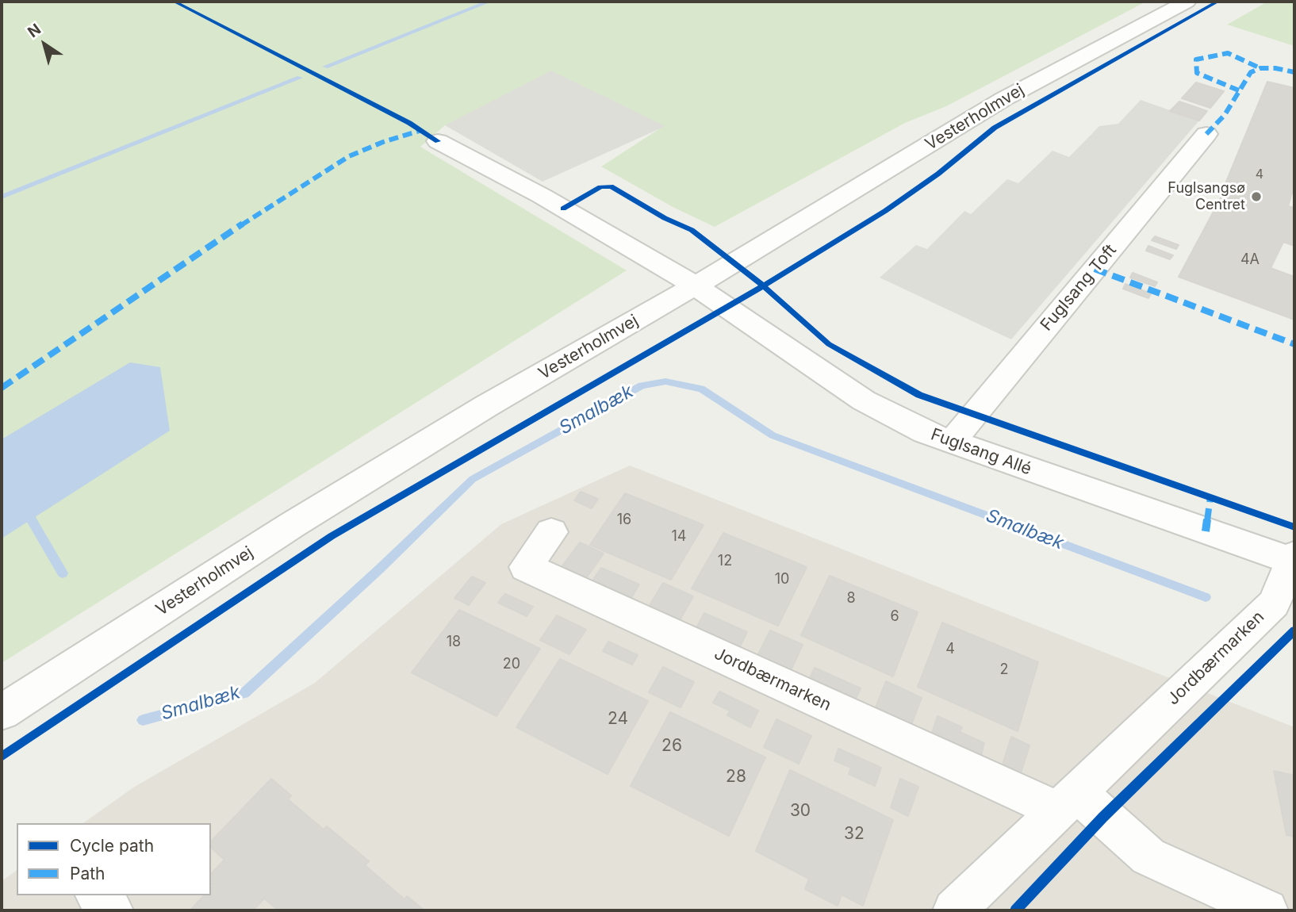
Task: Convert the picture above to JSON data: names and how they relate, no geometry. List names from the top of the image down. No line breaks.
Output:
{"streets":{"street":["Vesterholmvej","Fuglsang Toft","Fuglsang Allé","Jordbærmarken"]},"crossings":[["Vesterholmvej","Fuglsang Allé"],["Fuglsang Toft","Fuglsang Allé"],["Fuglsang Allé","Jordbærmarken"]],"water":["Smalbæk"],"places":["Fuglsangsø Centret"],"house_numbers":["4","4A","16","14","12","10","8","6","18","4","20","2","24","26","28","30","32"],"legend":["Cycle path","Path"],"north":"top left"}
